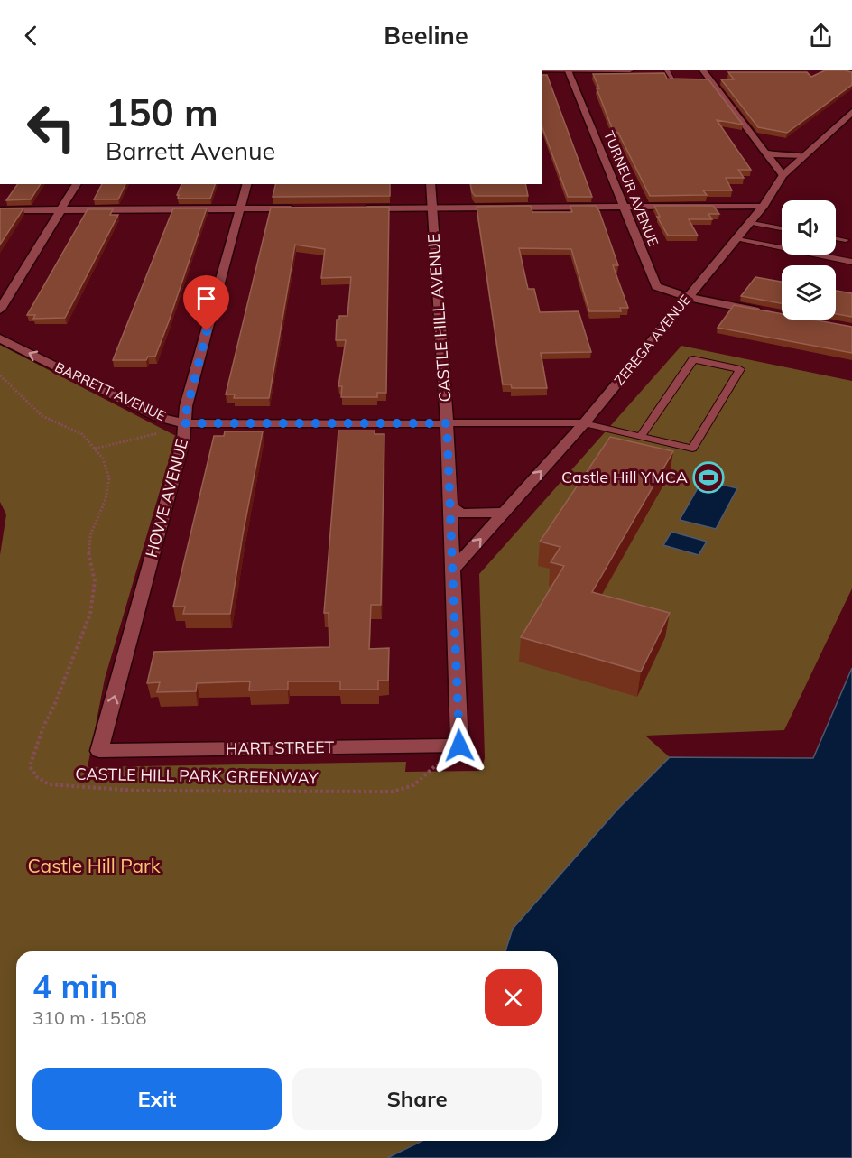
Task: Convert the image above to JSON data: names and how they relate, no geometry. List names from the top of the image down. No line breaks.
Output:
{"streets":{"street":["TURNEUR AVENUE","CASTLE HILL AVENUE","ZEREGA AVENUE","BARRETT AVENUE","HOWE AVENUE","HART STREET"],"path":["CASTLE HILL PARK GREENWAY"]},"crossings":[["TURNEUR AVENUE","ZEREGA AVENUE"],["CASTLE HILL AVENUE","ZEREGA AVENUE"],["CASTLE HILL AVENUE","BARRETT AVENUE"],["CASTLE HILL AVENUE","HART STREET"],["ZEREGA AVENUE","BARRETT AVENUE"],["BARRETT AVENUE","HOWE AVENUE"],["HOWE AVENUE","HART STREET"]],"one_way":["HOWE AVENUE"],"parks":["Castle Hill Park"],"places":{"sports":["Castle Hill YMCA"]},"page":{"header":"Beeline","turn":["150 m","Barrett Avenue"],"heading":["4 min","310 m · 15:08"],"buttons":["Exit","Share"]}}
